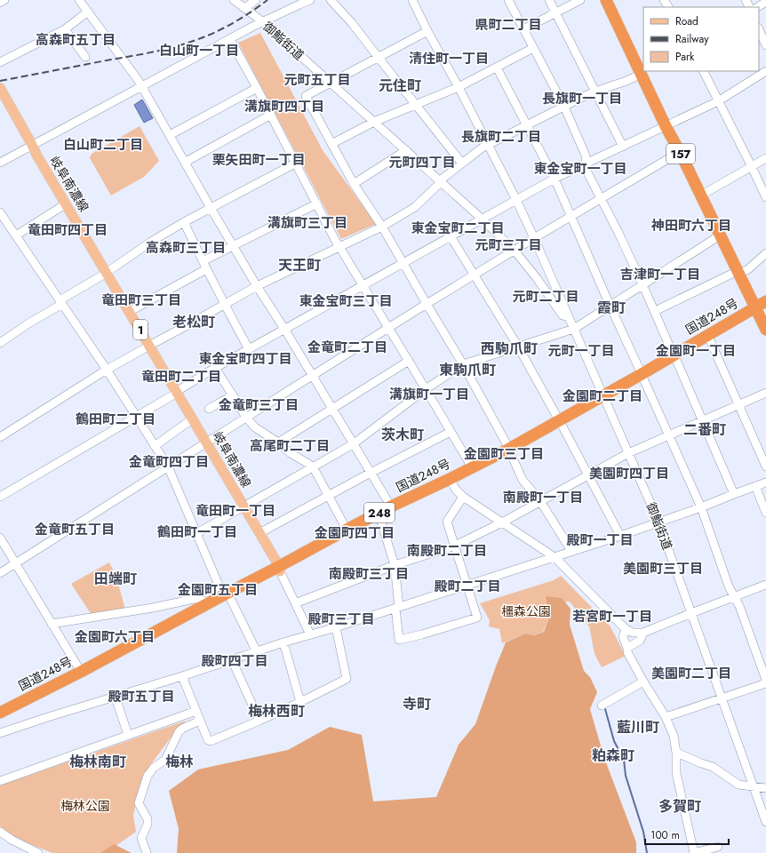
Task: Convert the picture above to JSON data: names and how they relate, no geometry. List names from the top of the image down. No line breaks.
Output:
{"streets":{"highway":["157","国道248号","248"],"main road":["岐阜南濃線","1"],"street":["御鮨街道"]},"crossings":[["御鮨街道","国道248号"],["157","国道248号"],["岐阜南濃線","国道248号"]],"districts":["県町二丁目","高森町五丁目","白山町一丁目","清住町一丁目","元町五丁目","元住町","長旗町一丁目","溝旗町四丁目","長旗町二丁目","白山町二丁目","栗矢田町一丁目","元町四丁目","東金宝町一丁目","溝旗町三丁目","神田町六丁目","東金宝町二丁目","竜田町四丁目","元町三丁目","高森町三丁目","天王町","吉津町一丁目","元町二丁目","竜田町三丁目","東金宝町三丁目","霞町","老松町","金竜町二丁目","西駒爪町","元町一丁目","金園町一丁目","東金宝町四丁目","東駒爪町","竜田町二丁目","溝旗町一丁目","金園町二丁目","金竜町三丁目","鶴田町二丁目","二番町","茨木町","高尾町二丁目","金園町三丁目","金竜町四丁目","美園町四丁目","南殿町一丁目","竜田町一丁目","金竜町五丁目","鶴田町一丁目","金園町四丁目","殿町一丁目","南殿町二丁目","美園町三丁目","南殿町三丁目","田端町","殿町二丁目","金園町五丁目","若宮町一丁目","殿町三丁目","金園町六丁目","殿町四丁目","美園町二丁目","殿町五丁目","寺町","梅林西町","藍川町","粕森町","梅林南町","梅林","多賀町"],"parks":["橿森公園","梅林公園"],"legend":["Road","Railway","Park"],"scale_bar":"100 m"}
